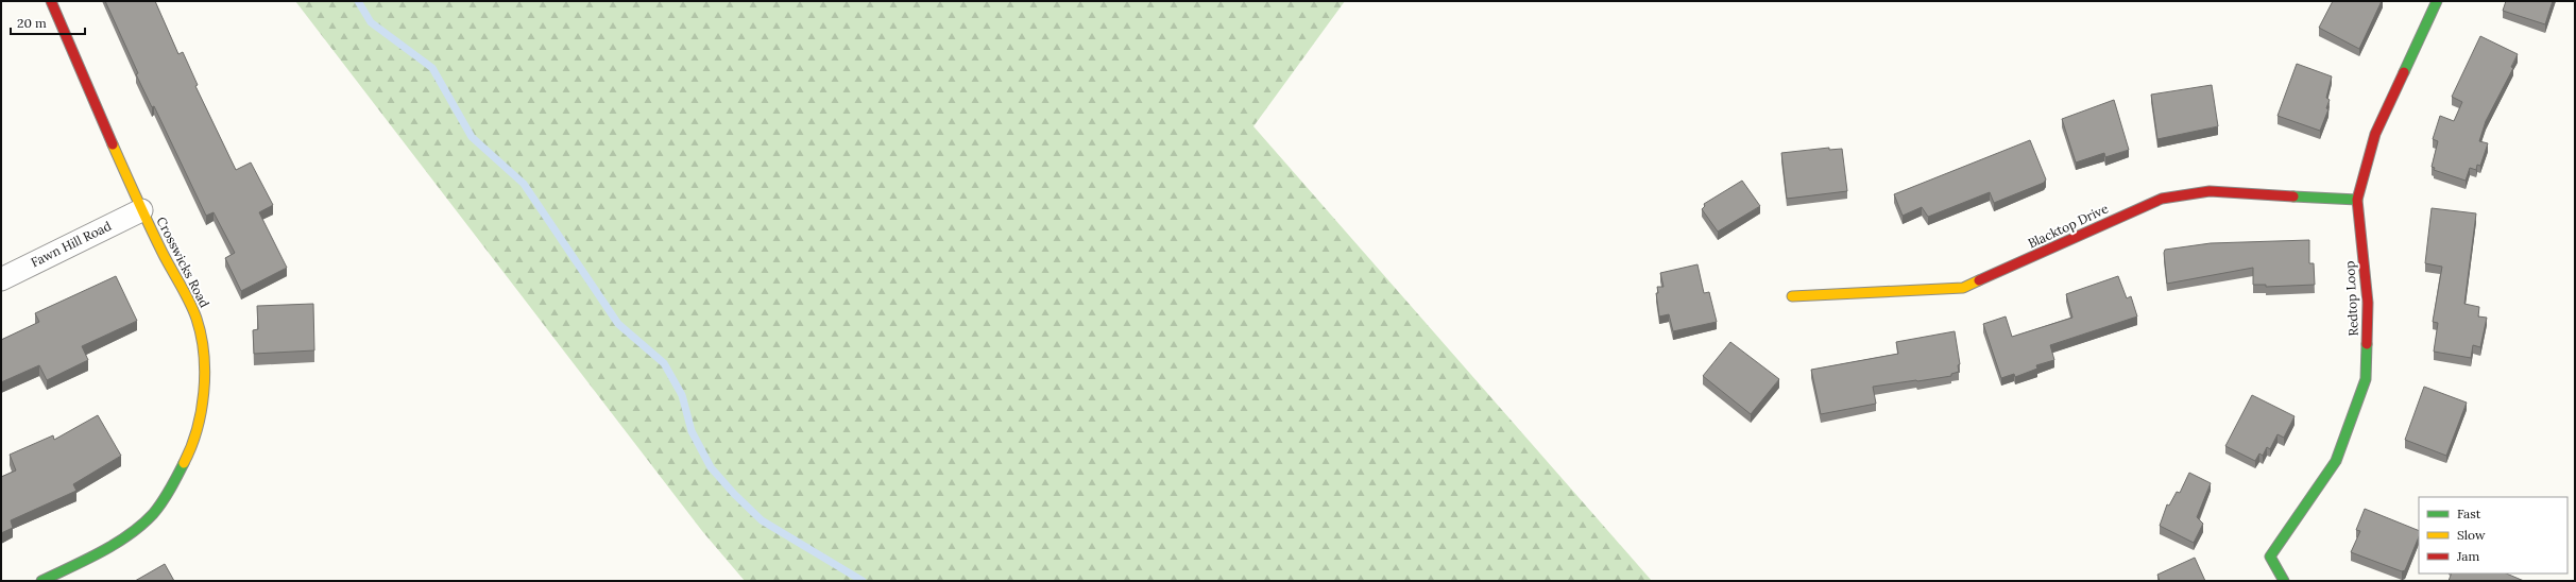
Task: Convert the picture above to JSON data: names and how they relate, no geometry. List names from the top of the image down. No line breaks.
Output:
{"streets":{"street":["Blacktop Drive","Fawn Hill Road","Crosswicks Road","Redtop Loop"]},"crossings":[["Blacktop Drive","Redtop Loop"],["Fawn Hill Road","Crosswicks Road"]],"legend":["Fast","Slow","Jam"],"scale_bar":"20 m"}
